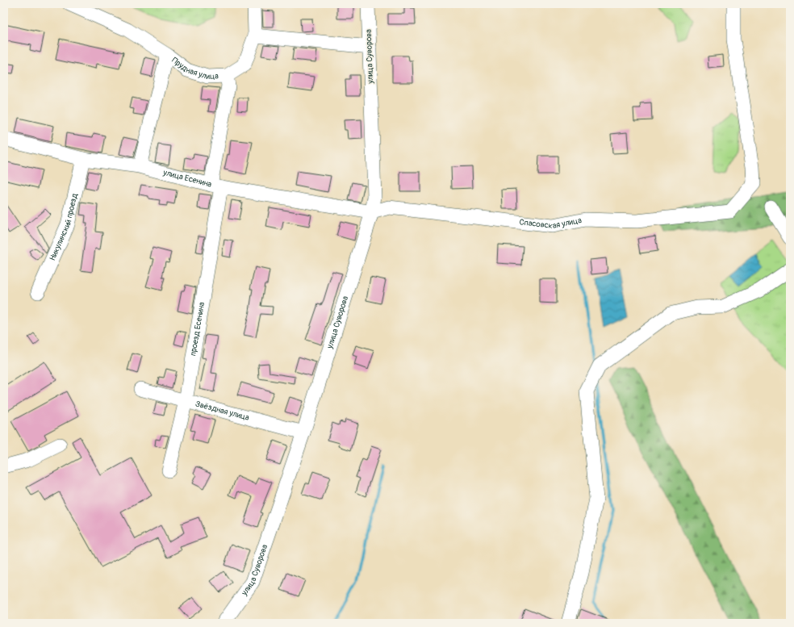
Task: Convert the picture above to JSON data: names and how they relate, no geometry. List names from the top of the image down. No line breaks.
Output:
{"streets":{"street":["улица Суворова","Прудная улица","улица Есенина","Спасовская улица","Никулинский проезд","проезд Есенина","Звёздная улица"]},"crossings":[["улица Суворова","улица Есенина"],["улица Суворова","Спасовская улица"],["улица Суворова","Звёздная улица"],["Прудная улица","проезд Есенина"],["улица Есенина","Спасовская улица"],["улица Есенина","Никулинский проезд"],["улица Есенина","проезд Есенина"],["проезд Есенина","Звёздная улица"]]}
